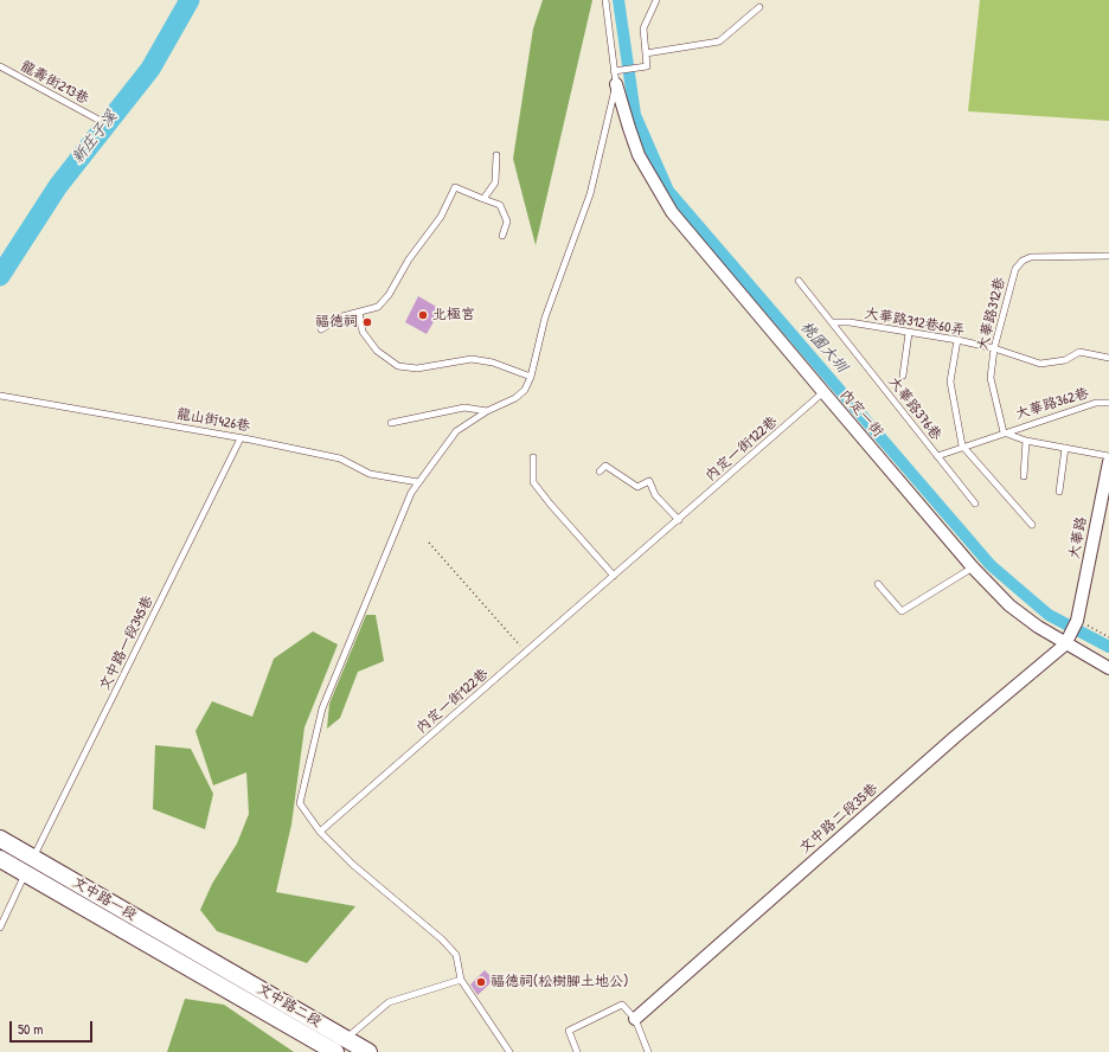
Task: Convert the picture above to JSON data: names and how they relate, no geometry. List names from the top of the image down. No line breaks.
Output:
{"streets":{"street":["內定一街","大華路","文中路二段35巷","文中路一段","文中路二段"],"lane":["龍壽街213巷","大華路312巷","大華路312巷60弄","大華路362巷","大華路376巷","龍山街426巷","內定一街122巷","文中路一段345巷"]},"crossings":[["大華路312巷","大華路312巷60弄"],["大華路312巷","大華路362巷"],["大華路312巷","大華路376巷"],["大華路312巷60弄","大華路376巷"],["大華路362巷","大華路376巷"],["內定一街","內定一街122巷"],["內定一街","大華路"],["內定一街","文中路二段35巷"],["龍山街426巷","文中路一段345巷"],["大華路","文中路二段35巷"],["文中路一段345巷","文中路一段"],["文中路一段","文中路二段"]],"water":["新庄子溪","桃園大圳"],"places":["北極宮","福德祠","福德祠(松樹腳土地公)"],"scale_bar":"50 m"}
